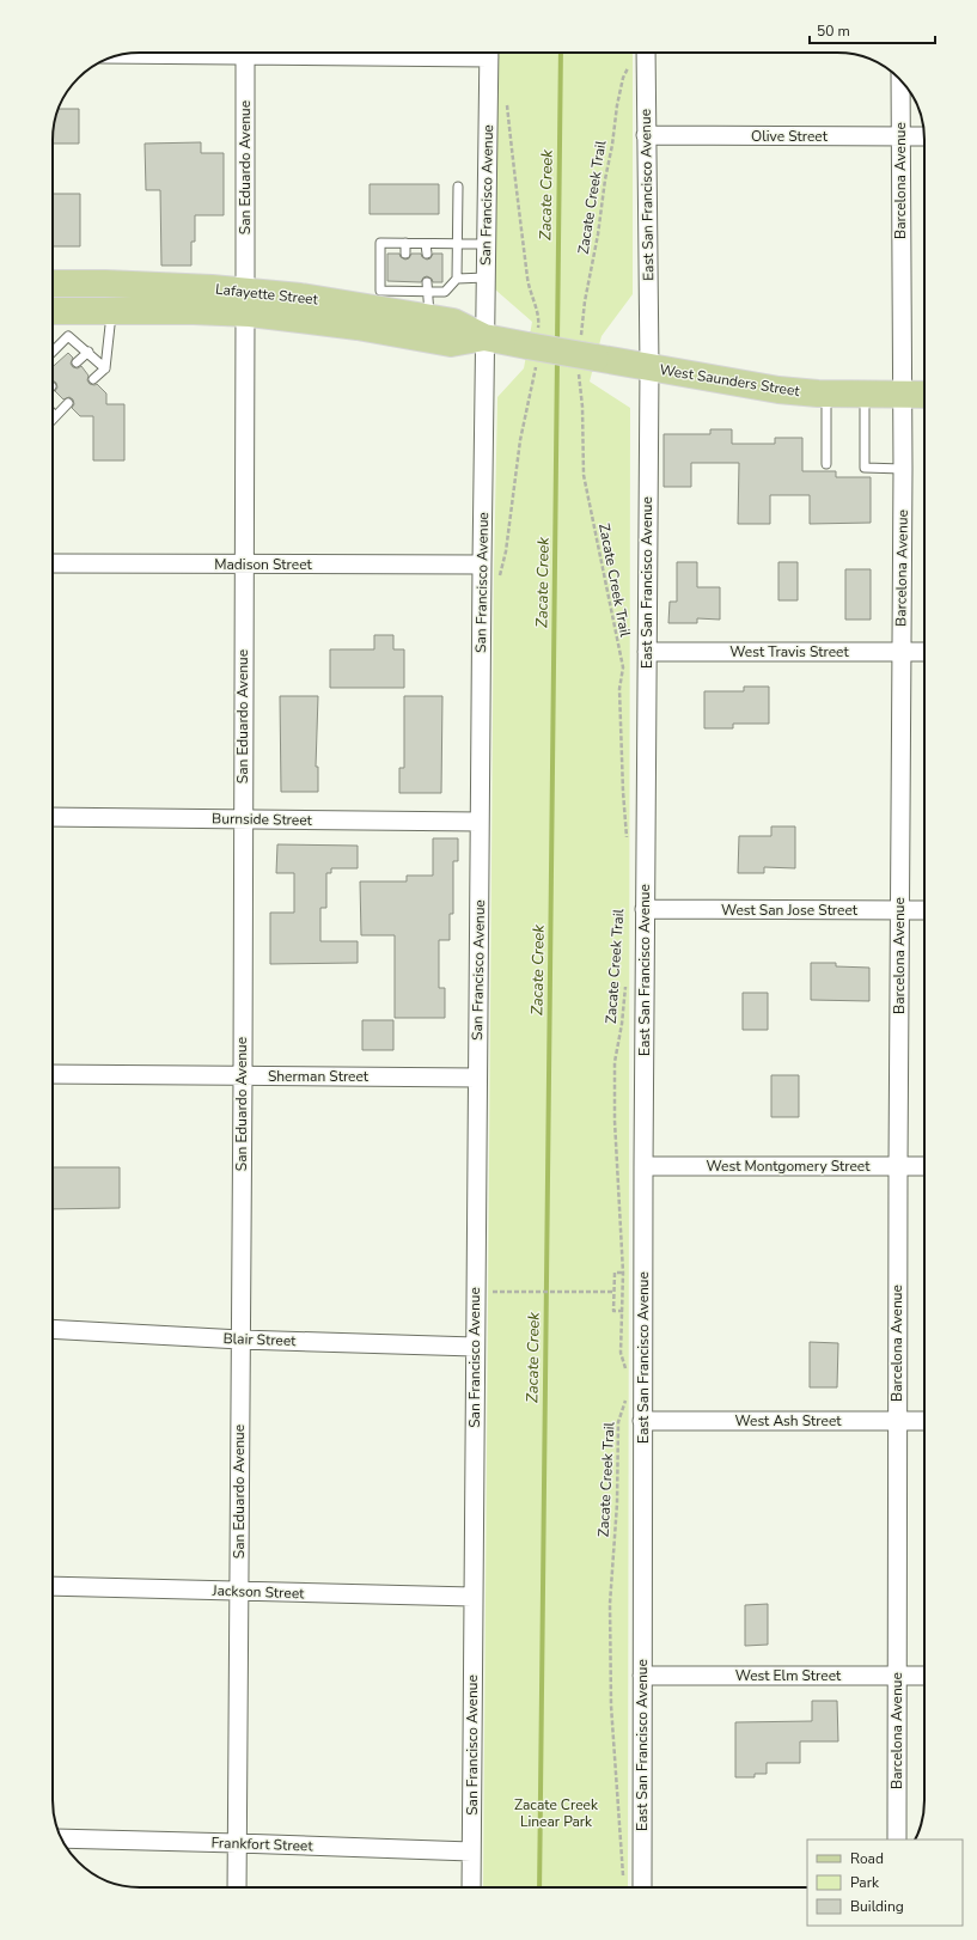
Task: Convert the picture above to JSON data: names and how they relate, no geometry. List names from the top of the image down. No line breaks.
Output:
{"streets":{"main road":["Lafayette Street","West Saunders Street"],"street":["Olive Street","San Eduardo Avenue","Barcelona Avenue","San Francisco Avenue","East San Francisco Avenue","Madison Street","West Travis Street","Burnside Street","West San Jose Street","Sherman Street","West Montgomery Street","Blair Street","West Ash Street","Jackson Street","West Elm Street","Frankfort Street"],"path":["Zacate Creek Trail"]},"crossings":[["Olive Street","Barcelona Avenue"],["Olive Street","East San Francisco Avenue"],["San Eduardo Avenue","Lafayette Street"],["San Eduardo Avenue","Madison Street"],["San Eduardo Avenue","Burnside Street"],["San Eduardo Avenue","Sherman Street"],["San Eduardo Avenue","Blair Street"],["San Eduardo Avenue","Jackson Street"],["San Eduardo Avenue","Frankfort Street"],["Barcelona Avenue","West Saunders Street"],["Barcelona Avenue","West Travis Street"],["Barcelona Avenue","West San Jose Street"],["Barcelona Avenue","West Montgomery Street"],["Barcelona Avenue","West Ash Street"],["Barcelona Avenue","West Elm Street"],["San Francisco Avenue","Lafayette Street"],["San Francisco Avenue","Madison Street"],["San Francisco Avenue","Burnside Street"],["San Francisco Avenue","Sherman Street"],["San Francisco Avenue","Blair Street"],["San Francisco Avenue","Jackson Street"],["San Francisco Avenue","Frankfort Street"],["East San Francisco Avenue","West Saunders Street"],["East San Francisco Avenue","West Travis Street"],["East San Francisco Avenue","West San Jose Street"],["East San Francisco Avenue","West Montgomery Street"],["East San Francisco Avenue","West Ash Street"],["East San Francisco Avenue","West Elm Street"],["Zacate Creek Trail","West Saunders Street"],["Lafayette Street","West Saunders Street"]],"water":["Zacate Creek"],"parks":["Zacate Creek Linear Park"],"legend":["Road","Park","Building"],"scale_bar":"50 m"}
